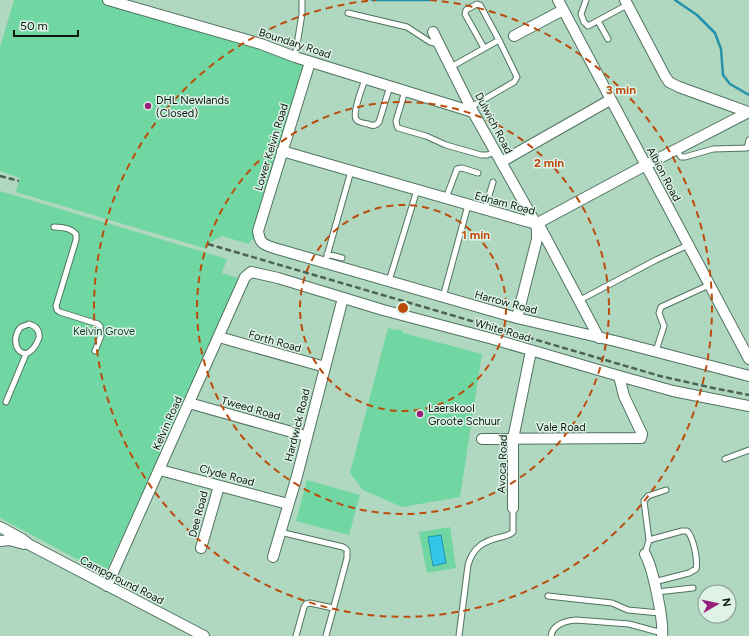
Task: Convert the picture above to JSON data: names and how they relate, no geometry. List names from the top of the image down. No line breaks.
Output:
{"streets":{"street":["Boundary Road","Dulwich Road","Lower Kelvin Road","Albion Road","Ednam Road","Harrow Road","White Road","Forth Road","Tweed Road","Kelvin Road","Hardwick Road","Vale Road","Avoca Road","Clyde Road","Dee Road","Campground Road"]},"crossings":[["Boundary Road","Dulwich Road"],["Boundary Road","Lower Kelvin Road"],["Dulwich Road","Ednam Road"],["Dulwich Road","Harrow Road"],["Lower Kelvin Road","Ednam Road"],["Lower Kelvin Road","Harrow Road"],["Albion Road","Ednam Road"],["White Road","Kelvin Road"],["White Road","Hardwick Road"],["White Road","Vale Road"],["White Road","Avoca Road"],["Forth Road","Kelvin Road"],["Forth Road","Hardwick Road"],["Tweed Road","Kelvin Road"],["Tweed Road","Hardwick Road"],["Kelvin Road","Clyde Road"],["Kelvin Road","Campground Road"],["Hardwick Road","Clyde Road"],["Vale Road","Avoca Road"],["Clyde Road","Dee Road"]],"parks":["Kelvin Grove"],"places":["DHL Newlands (Closed)","Laerskool Groote Schuur"],"scale_bar":"50 m","north":"right","rings":["3 min","2 min","1 min"]}
